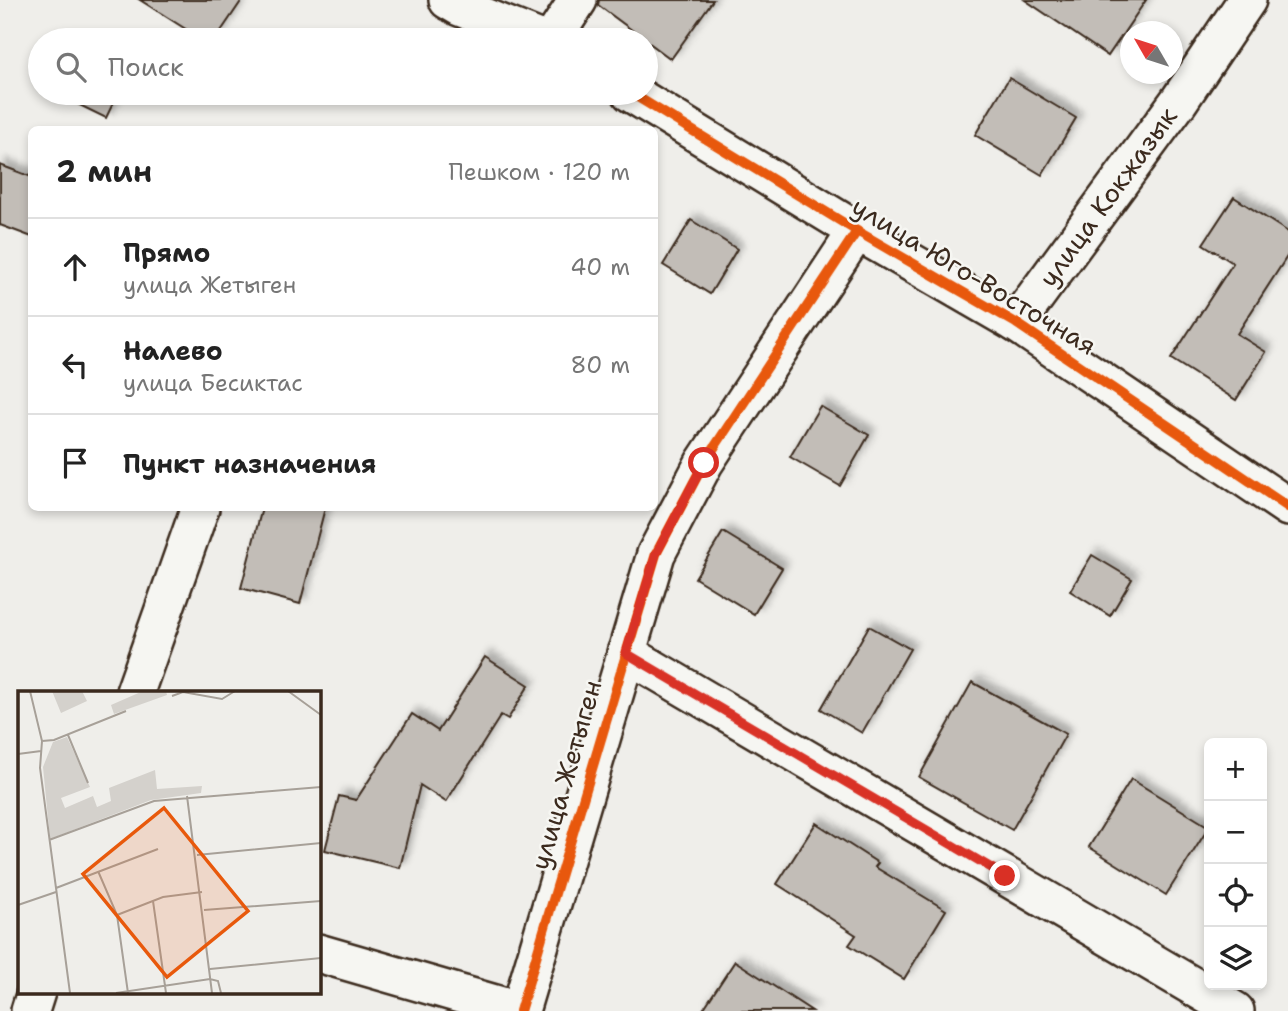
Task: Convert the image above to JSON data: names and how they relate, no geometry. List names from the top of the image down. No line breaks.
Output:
{"streets":{"street":["улица Кокжазык","улица Юго-Восточная","улица Жетыген"]},"crossings":[["улица Кокжазык","улица Юго-Восточная"],["улица Юго-Восточная","улица Жетыген"]],"north":"top left","page":{"search":"Поиск","heading":["2 мин","Пешком · 120 m"],"list":[["Прямо","улица Жетыген","40 m"],["Налево","улица Бесиктас","80 m"],"Пункт назначения"],"map_buttons":["+","−"]}}
